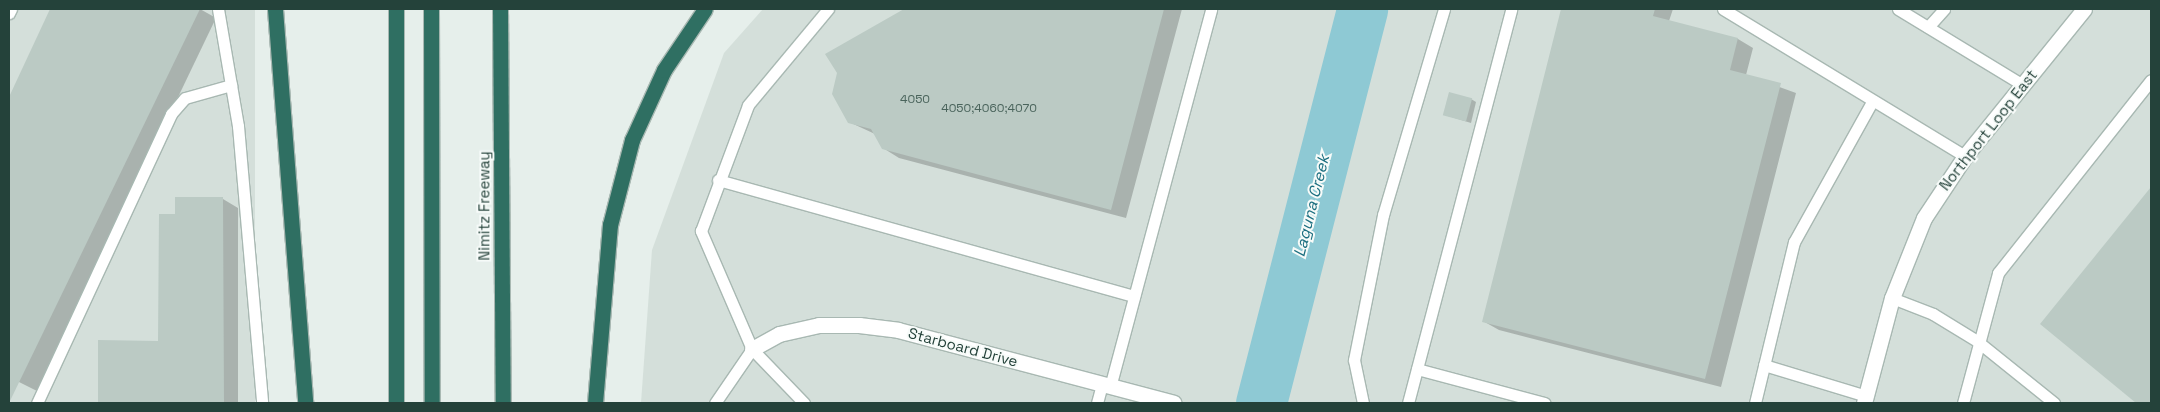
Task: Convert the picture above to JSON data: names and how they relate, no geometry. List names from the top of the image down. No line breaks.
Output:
{"streets":{"highway":["Nimitz Freeway"],"street":["Northport Loop East","Starboard Drive"]},"water":["Laguna Creek"],"house_numbers":["4050","4050;4060;4070"]}
